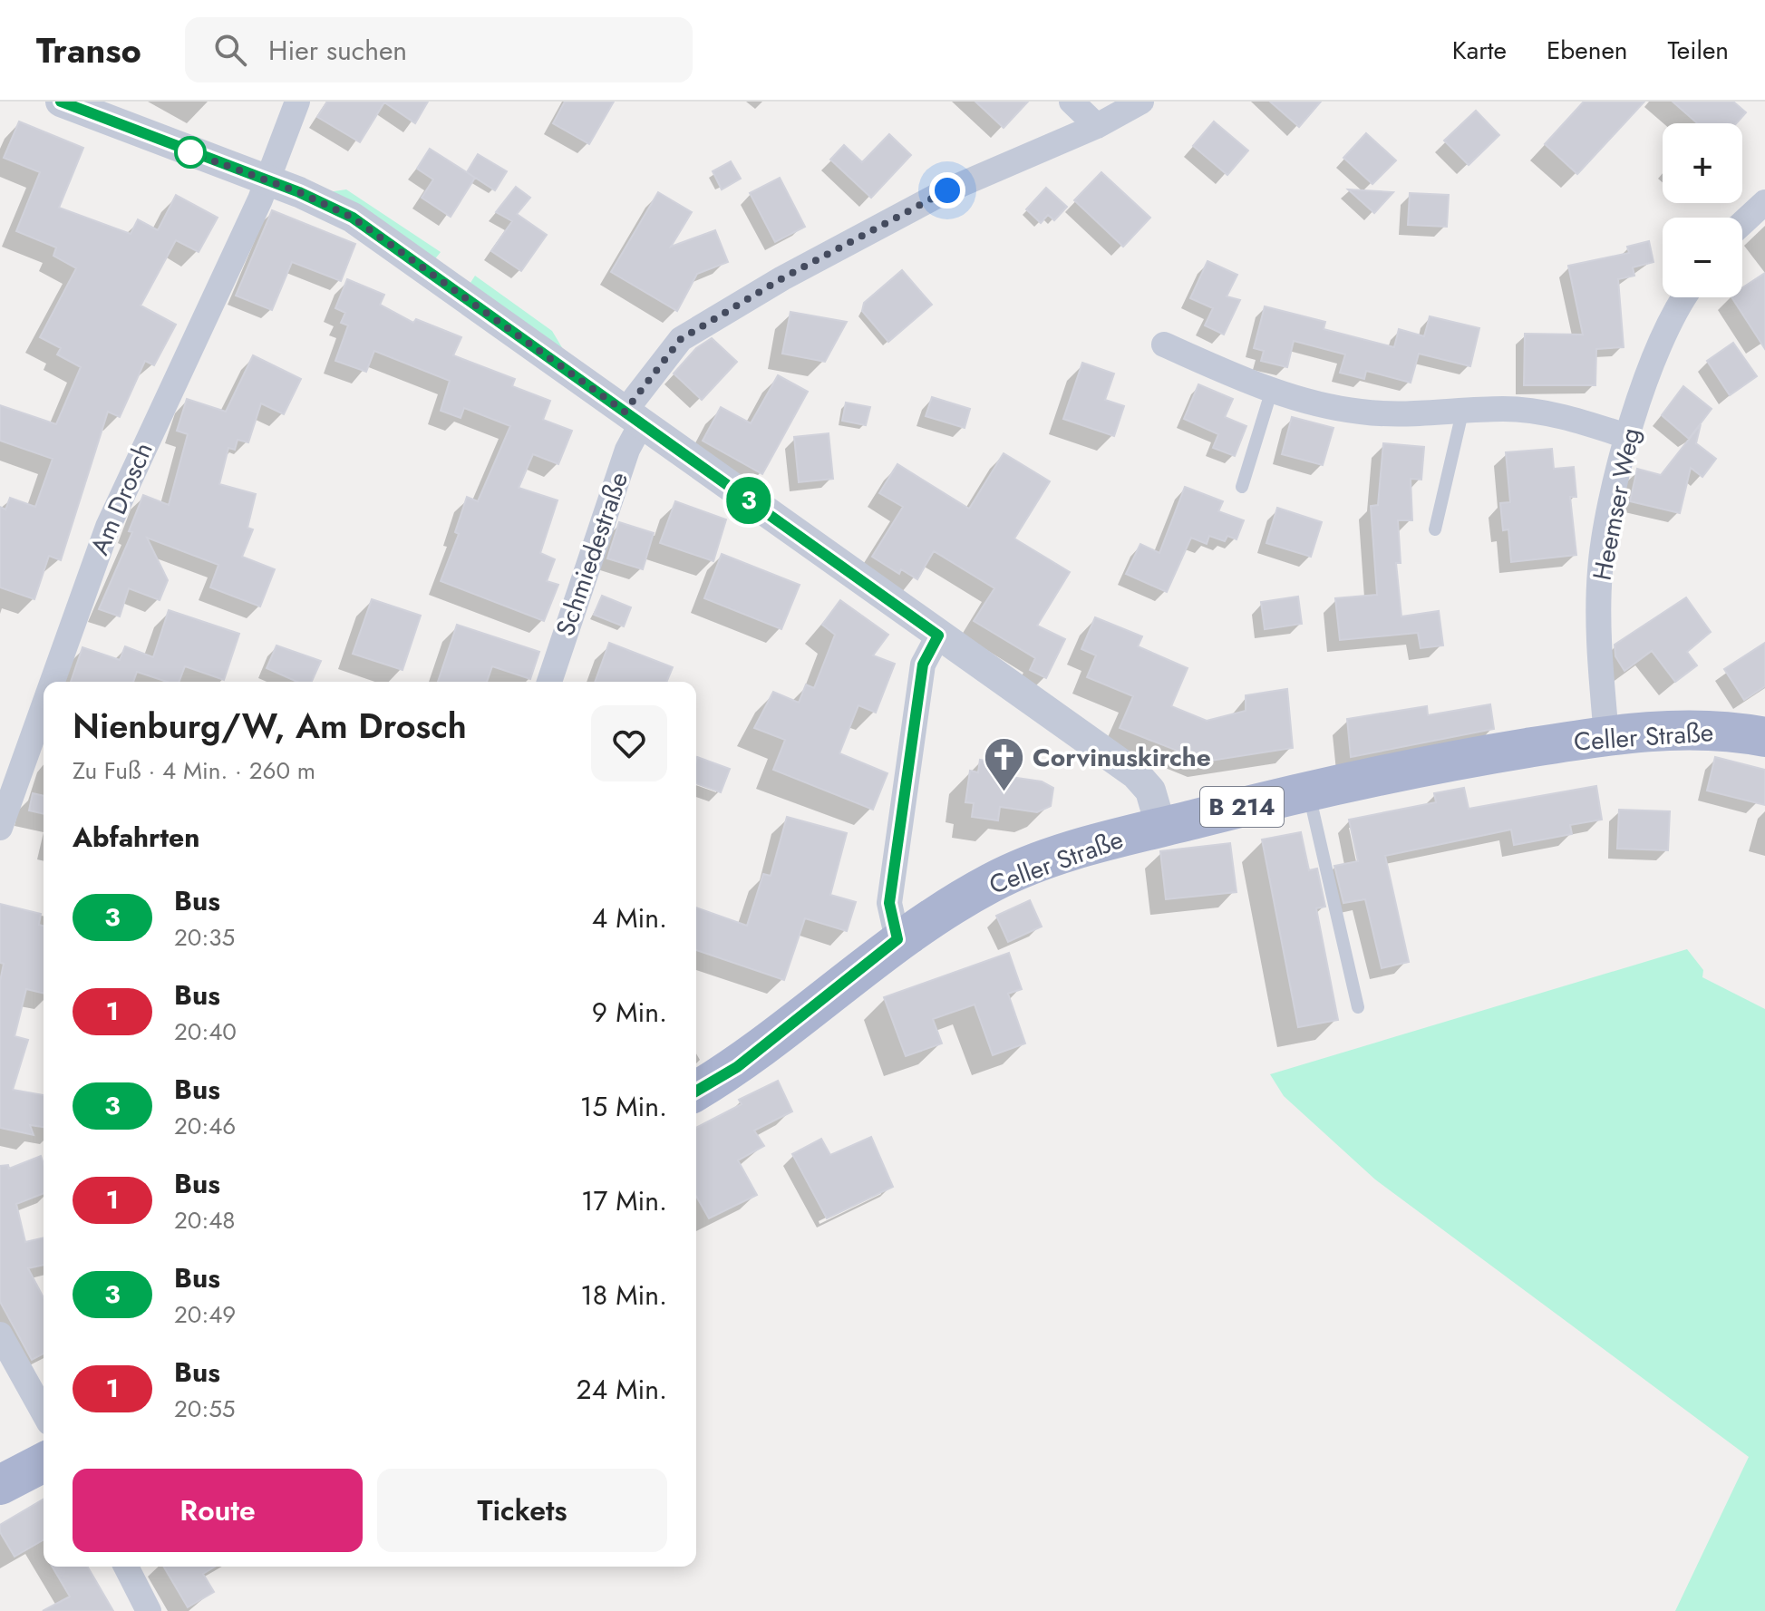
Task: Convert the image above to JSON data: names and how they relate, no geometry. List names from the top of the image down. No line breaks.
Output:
{"streets":{"main road":["Celler Straße","B 214"],"street":["Am Drosch","Heemser Weg","Schmiedestraße"]},"crossings":[["Heemser Weg","Celler Straße"]],"places":{"church":["Corvinuskirche"]},"lines":["bus line 3"],"page":{"header":"Transo","search":"Hier suchen","nav":["Karte","Ebenen","Teilen"],"on_map":"3","map_buttons":["+","−"],"heading":[["Nienburg/W, Am Drosch","Zu Fuß · 4 Min. · 260 m"],"Abfahrten"],"list":[{"mark":"3","name":"Bus","note":"20:35","value":"4 Min."},{"mark":"1","name":"Bus","note":"20:40","value":"9 Min."},{"mark":"3","name":"Bus","note":"20:46","value":"15 Min."},{"mark":"1","name":"Bus","note":"20:48","value":"17 Min."},{"mark":"3","name":"Bus","note":"20:49","value":"18 Min."},{"mark":"1","name":"Bus","note":"20:55","value":"24 Min."}],"buttons":["Route","Tickets"]}}
